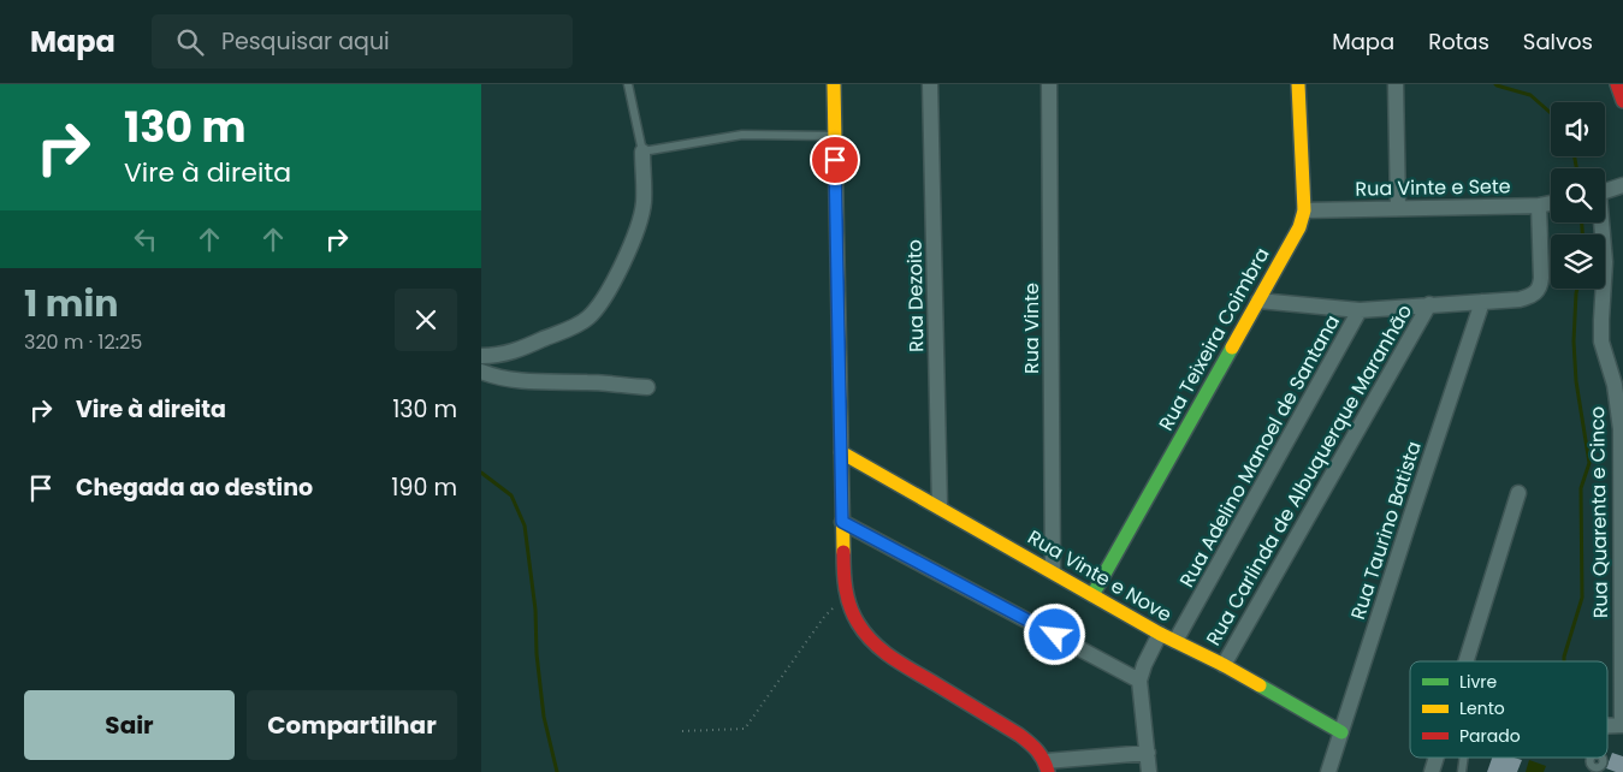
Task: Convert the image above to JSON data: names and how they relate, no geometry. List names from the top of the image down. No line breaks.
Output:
{"streets":{"street":["Rua Vinte e Sete","Rua Dezoito","Rua Vinte","Rua Teixeira Coimbra","Rua Adelino Manoel de Santana","Rua Carlinda de Albuquerque Maranhão","Rua Quarenta e Cinco","Rua Taurino Batista","Rua Vinte e Nove"]},"crossings":[["Rua Vinte e Sete","Rua Teixeira Coimbra"],["Rua Dezoito","Rua Vinte e Nove"],["Rua Vinte","Rua Vinte e Nove"],["Rua Teixeira Coimbra","Rua Vinte e Nove"],["Rua Adelino Manoel de Santana","Rua Vinte e Nove"],["Rua Carlinda de Albuquerque Maranhão","Rua Vinte e Nove"],["Rua Taurino Batista","Rua Vinte e Nove"]],"legend":["Livre","Lento","Parado"],"page":{"header":"Mapa","search":"Pesquisar aqui","nav":["Mapa","Rotas","Salvos"],"turn":["130 m","Vire à direita"],"heading":["1 min","320 m · 12:25"],"list":[{"name":"Vire à direita","value":"130 m"},{"name":"Chegada ao destino","value":"190 m"}],"buttons":["Sair","Compartilhar"]}}
